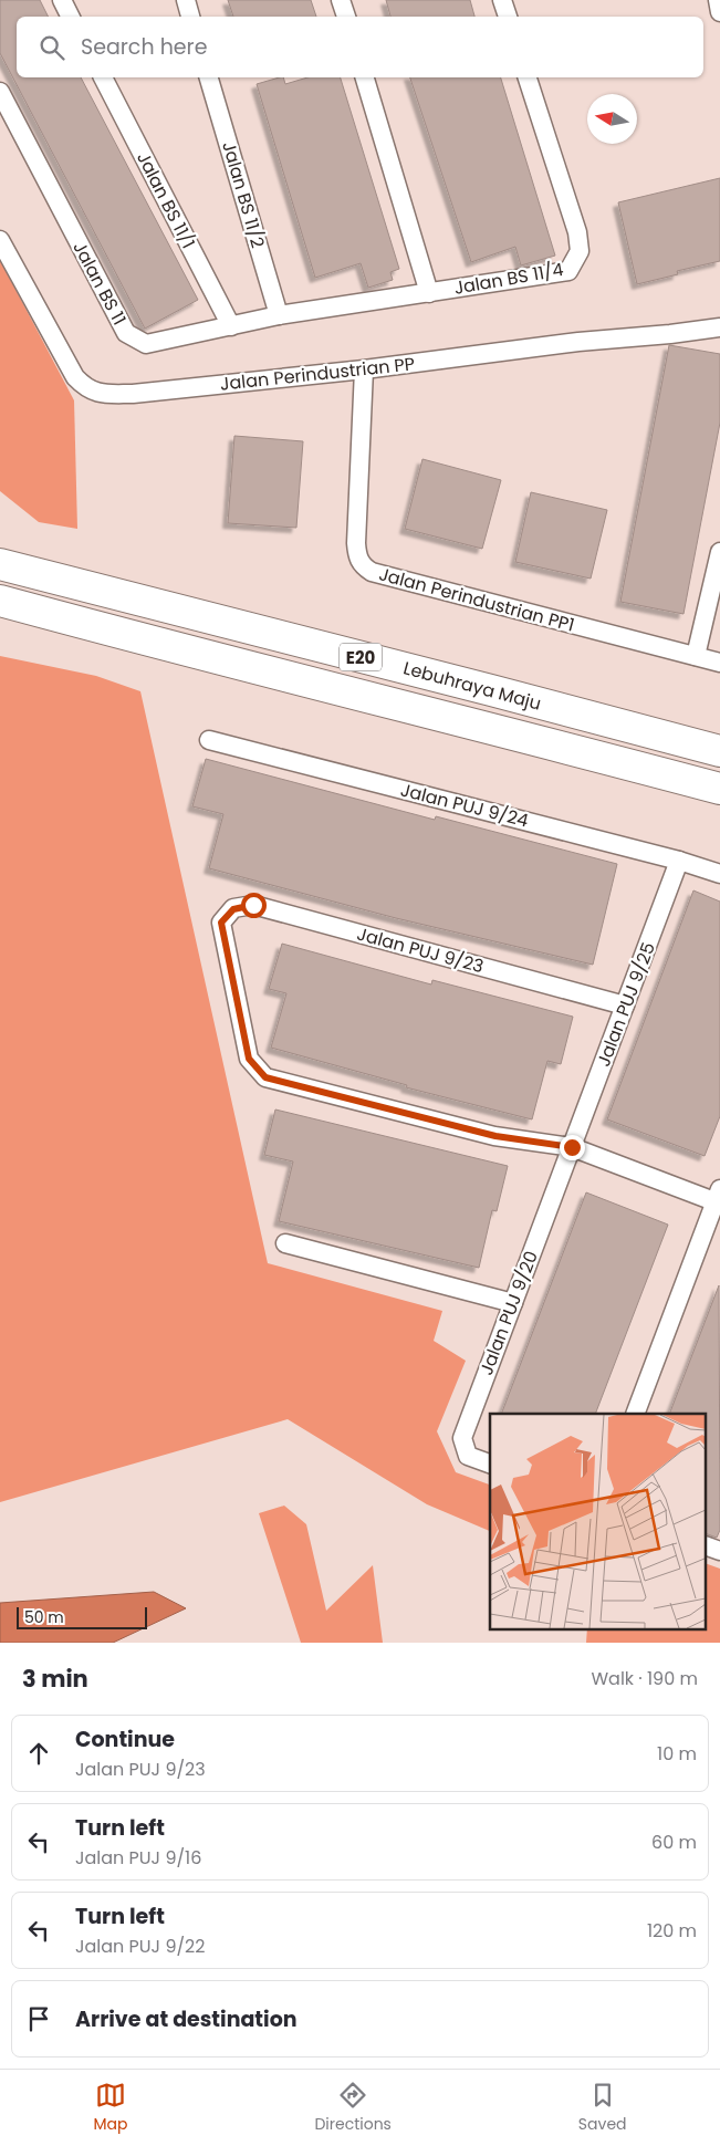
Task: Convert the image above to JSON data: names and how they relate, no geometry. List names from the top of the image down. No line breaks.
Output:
{"streets":{"highway":["E20","Lebuhraya Maju"],"street":["Jalan BS 11/2","Jalan BS 11/1","Jalan BS 11/4","Jalan BS 11","Jalan Perindustrian PP","Jalan Perindustrian PP1","Jalan PUJ 9/24","Jalan PUJ 9/23","Jalan PUJ 9/25","Jalan PUJ 9/20"]},"crossings":[["Jalan BS 11/2","Jalan BS 11/4"],["Jalan BS 11/2","Jalan BS 11"],["Jalan BS 11/1","Jalan BS 11"],["Jalan BS 11/4","Jalan BS 11"],["Jalan Perindustrian PP","Jalan Perindustrian PP1"],["Jalan PUJ 9/24","Jalan PUJ 9/25"],["Jalan PUJ 9/23","Jalan PUJ 9/25"],["Jalan PUJ 9/23","Jalan PUJ 9/20"],["Jalan PUJ 9/25","Jalan PUJ 9/20"]],"scale_bar":"50 m","north":"left","page":{"search":"Search here","scale":"50 m","heading":["3 min","Walk · 190 m"],"list":[["Continue","Jalan PUJ 9/23","10 m"],["Turn left","Jalan PUJ 9/16","60 m"],["Turn left","Jalan PUJ 9/22","120 m"],"Arrive at destination"],"nav":["Map","Directions","Saved"]}}
